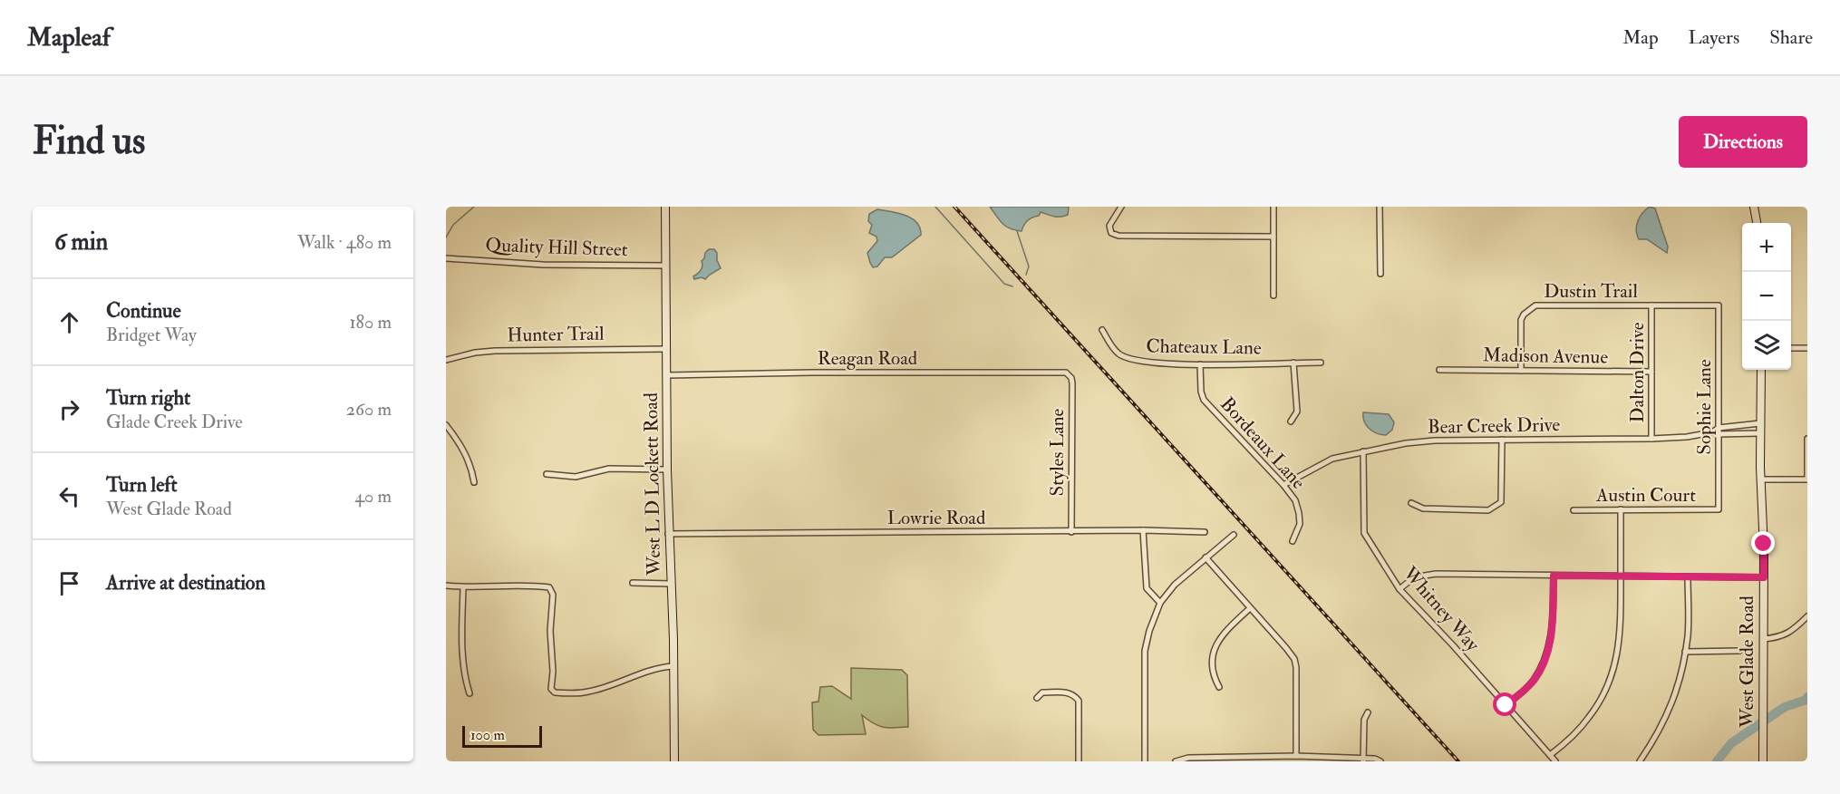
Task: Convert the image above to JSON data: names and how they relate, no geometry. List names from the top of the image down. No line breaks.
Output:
{"streets":{"main road":["West L D Lockett Road","West Glade Road"],"street":["Quality Hill Street","Dustin Trail","Hunter Trail","Chateaux Lane","Madison Avenue","Reagan Road","Dalton Drive","Sophie Lane","Bear Creek Drive","Bordeaux Lane","Styles Lane","Austin Court","Lowrie Road","Whitney Way"]},"crossings":[["Quality Hill Street","West L D Lockett Road"],["Dustin Trail","Madison Avenue"],["Dustin Trail","Dalton Drive"],["Dustin Trail","Sophie Lane"],["Hunter Trail","West L D Lockett Road"],["Chateaux Lane","Bordeaux Lane"],["Madison Avenue","Dalton Drive"],["Reagan Road","Styles Lane"],["Reagan Road","West L D Lockett Road"],["Dalton Drive","Bear Creek Drive"],["Sophie Lane","Bear Creek Drive"],["Sophie Lane","Austin Court"],["Bear Creek Drive","Bordeaux Lane"],["Bear Creek Drive","Whitney Way"],["Bear Creek Drive","West Glade Road"],["Styles Lane","Lowrie Road"],["West L D Lockett Road","Lowrie Road"]],"scale_bar":"100 m","page":{"header":"Mapleaf","nav":["Map","Layers","Share"],"buttons":"Directions","title":"Find us","heading":["6 min","Walk · 480 m"],"map_buttons":["+","−"],"list":[["Continue","Bridget Way","180 m"],["Turn right","Glade Creek Drive","260 m"],["Turn left","West Glade Road","40 m"],"Arrive at destination"],"scale":"100 m"}}
